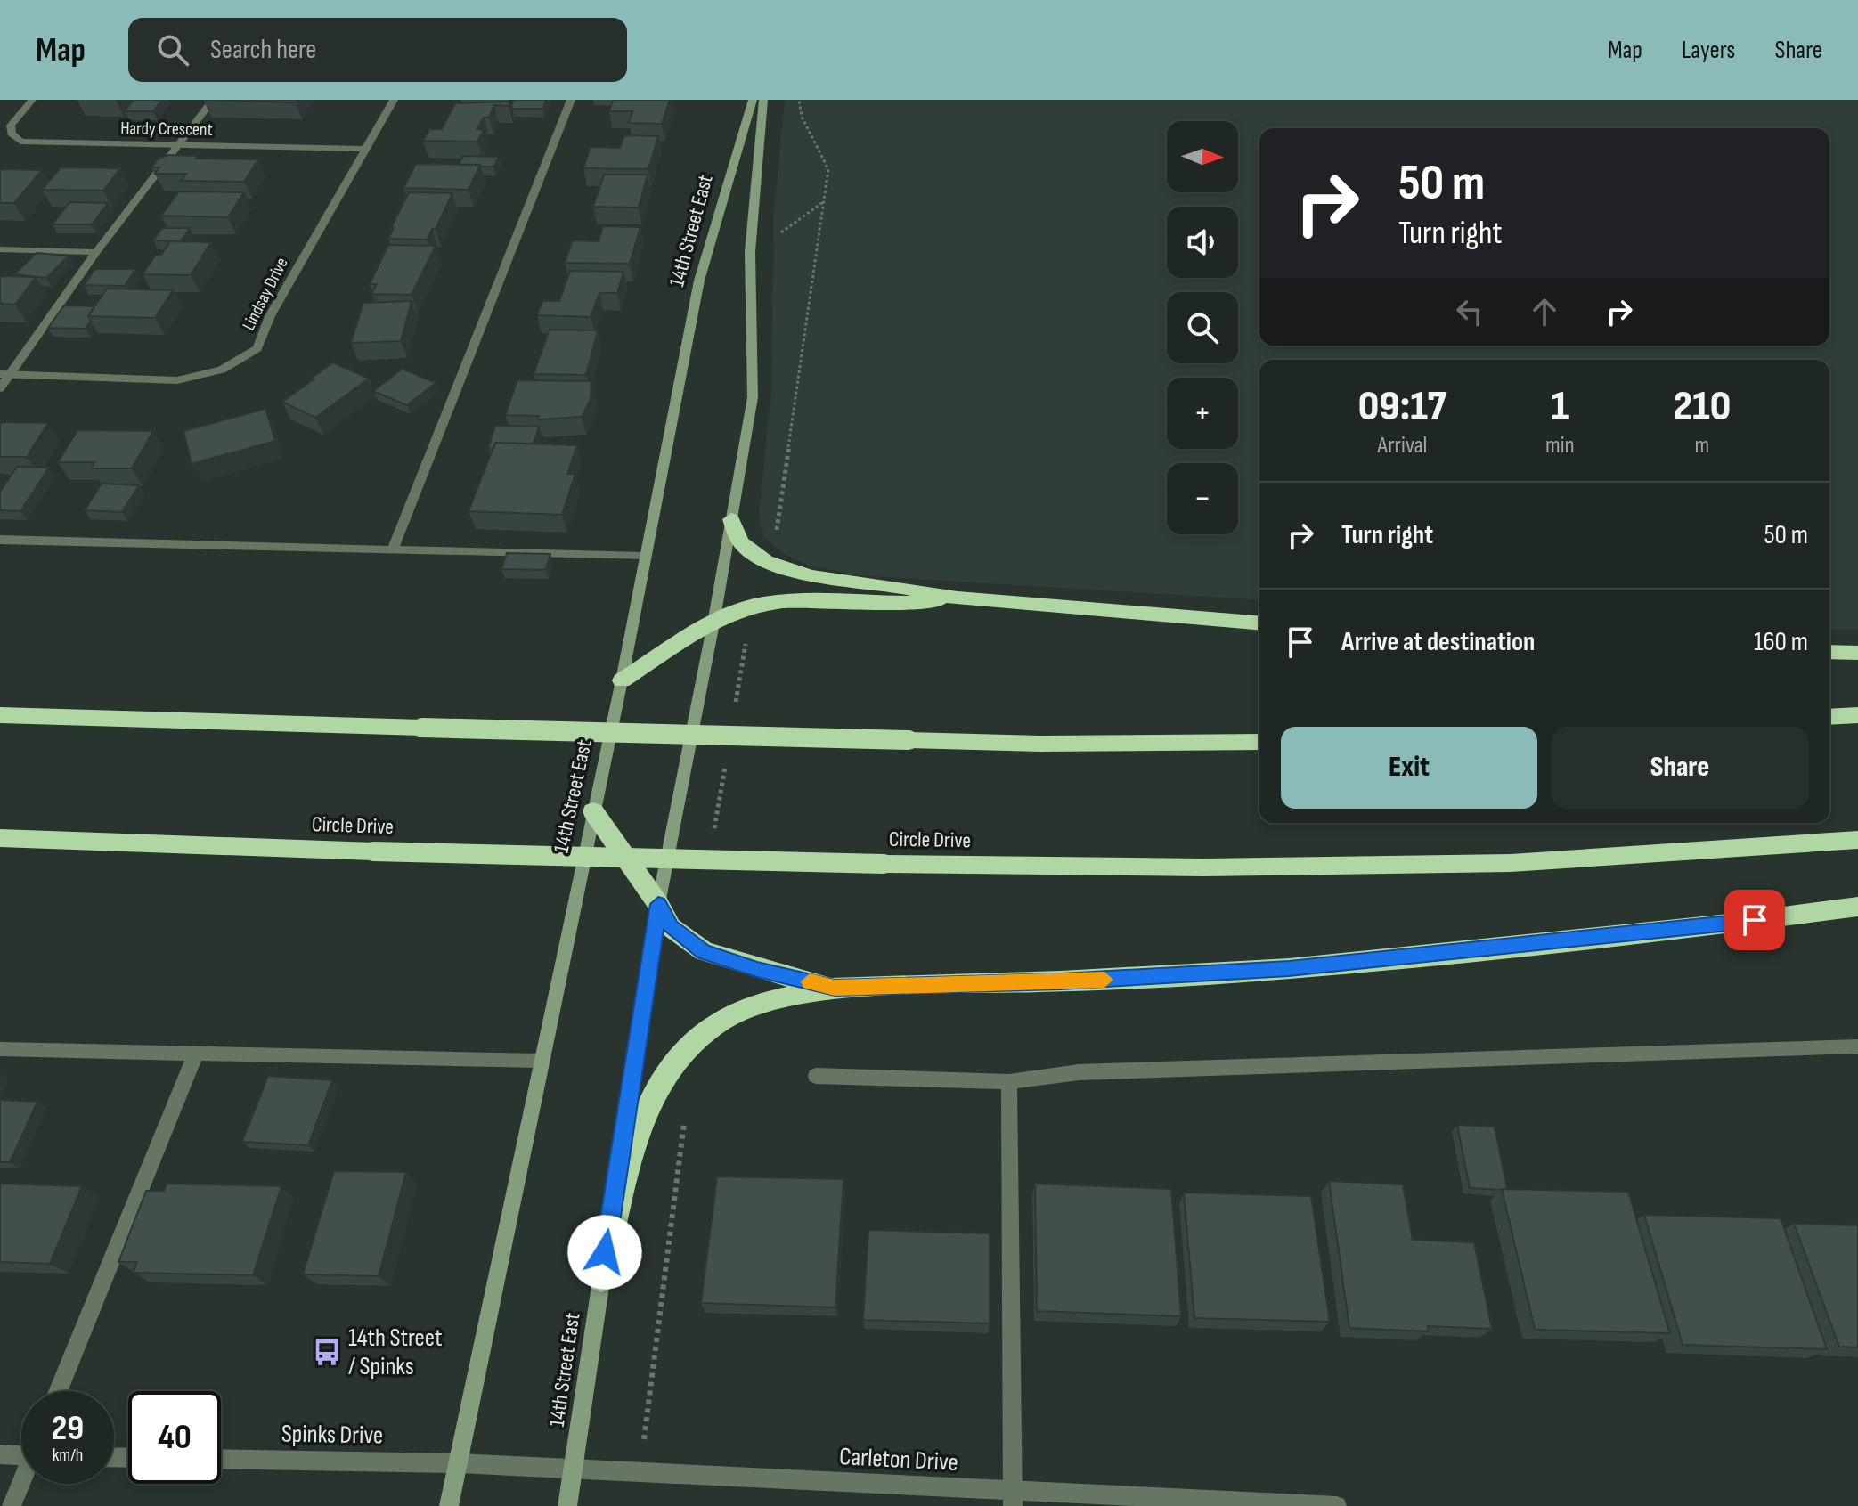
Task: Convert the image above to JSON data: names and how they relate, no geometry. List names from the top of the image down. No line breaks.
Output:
{"streets":{"highway":["Circle Drive"],"street":["Hardy Crescent","14th Street East","Lindsay Drive","Spinks Drive","Carleton Drive"]},"crossings":[["Hardy Crescent","Lindsay Drive"],["14th Street East","Spinks Drive"],["14th Street East","Carleton Drive"],["Spinks Drive","Carleton Drive"]],"places":{"bus stop":["14th Street / Spinks"]},"north":"right","page":{"header":"Map","search":"Search here","nav":["Map","Layers","Share"],"map_buttons":["+","−"],"turn":["50 m","Turn right"],"eta":["09:17","Arrival","1","min","210","m"],"list":[{"name":"Turn right","value":"50 m"},{"name":"Arrive at destination","value":"160 m"}],"buttons":["Exit","Share"],"speed":"29 km/h","limit":"40"}}
